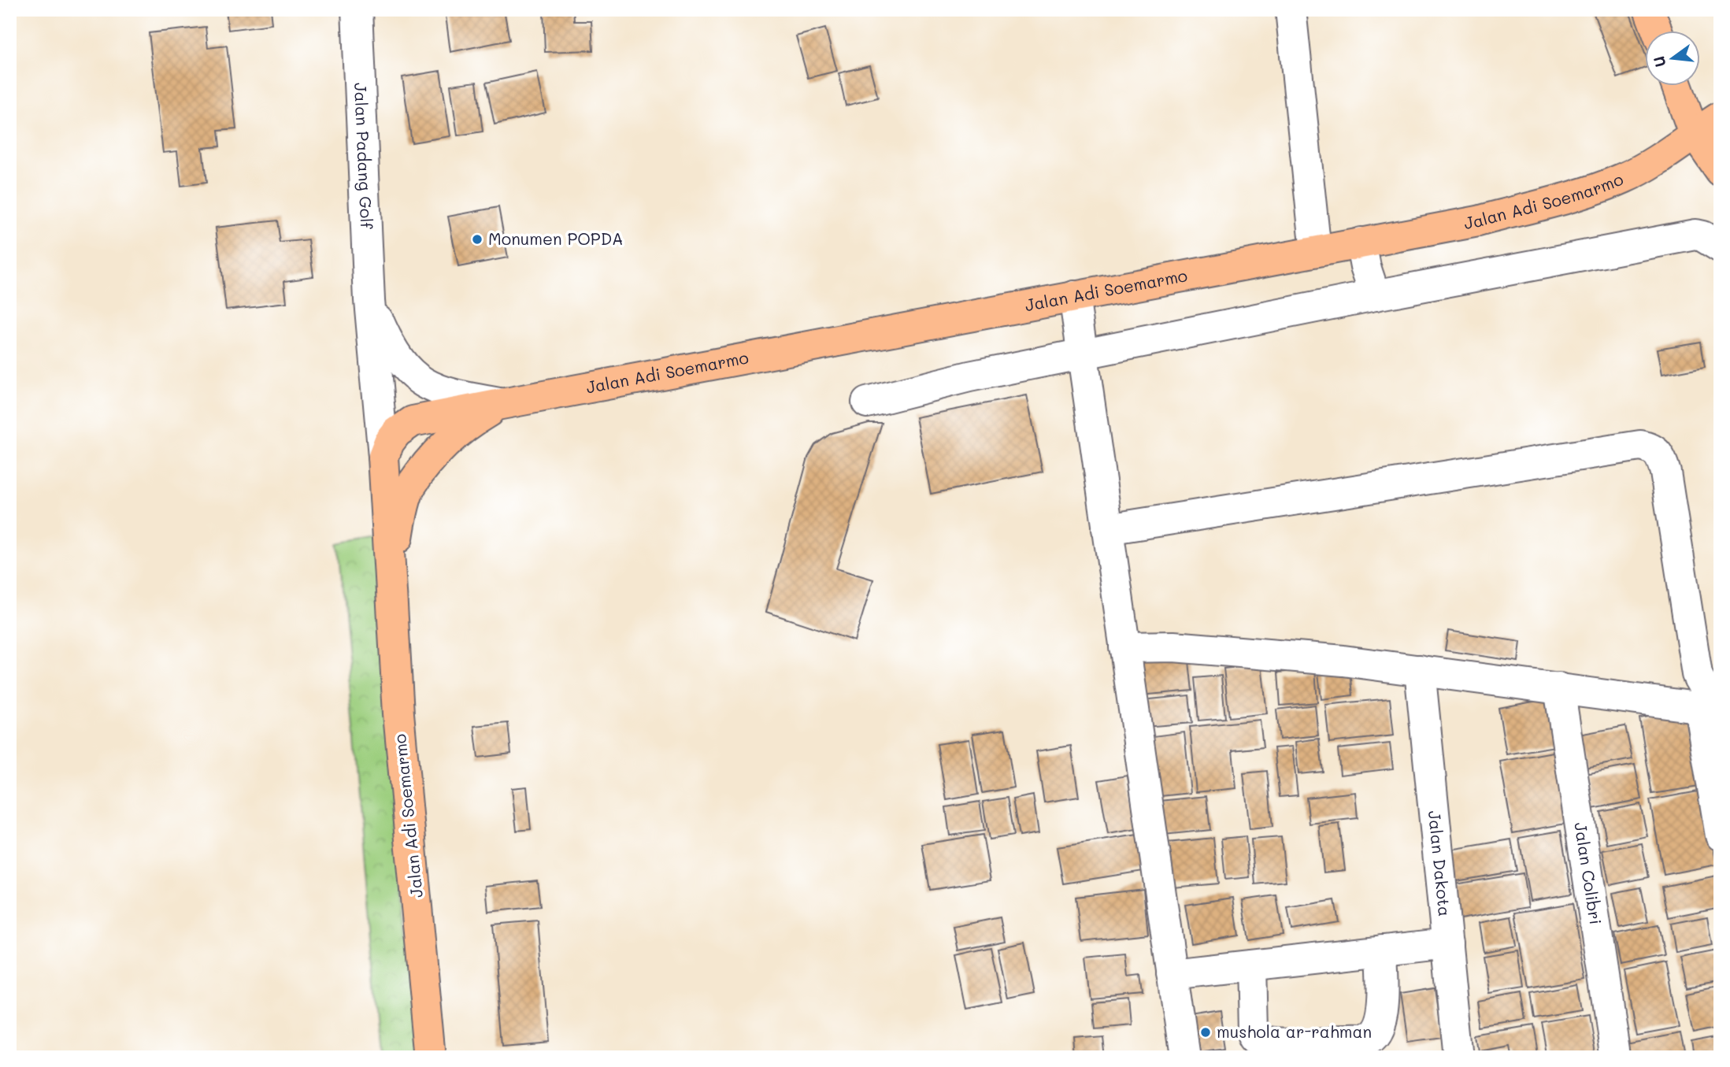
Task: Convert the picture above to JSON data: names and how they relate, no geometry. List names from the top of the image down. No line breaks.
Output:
{"streets":{"main road":["Jalan Adi Soemarmo"],"street":["Jalan Padang Golf","Jalan Dakota","Jalan Colibri"]},"crossings":[["Jalan Padang Golf","Jalan Adi Soemarmo"]],"places":["Monumen POPDA","mushola ar-rahman"],"north":"left"}
